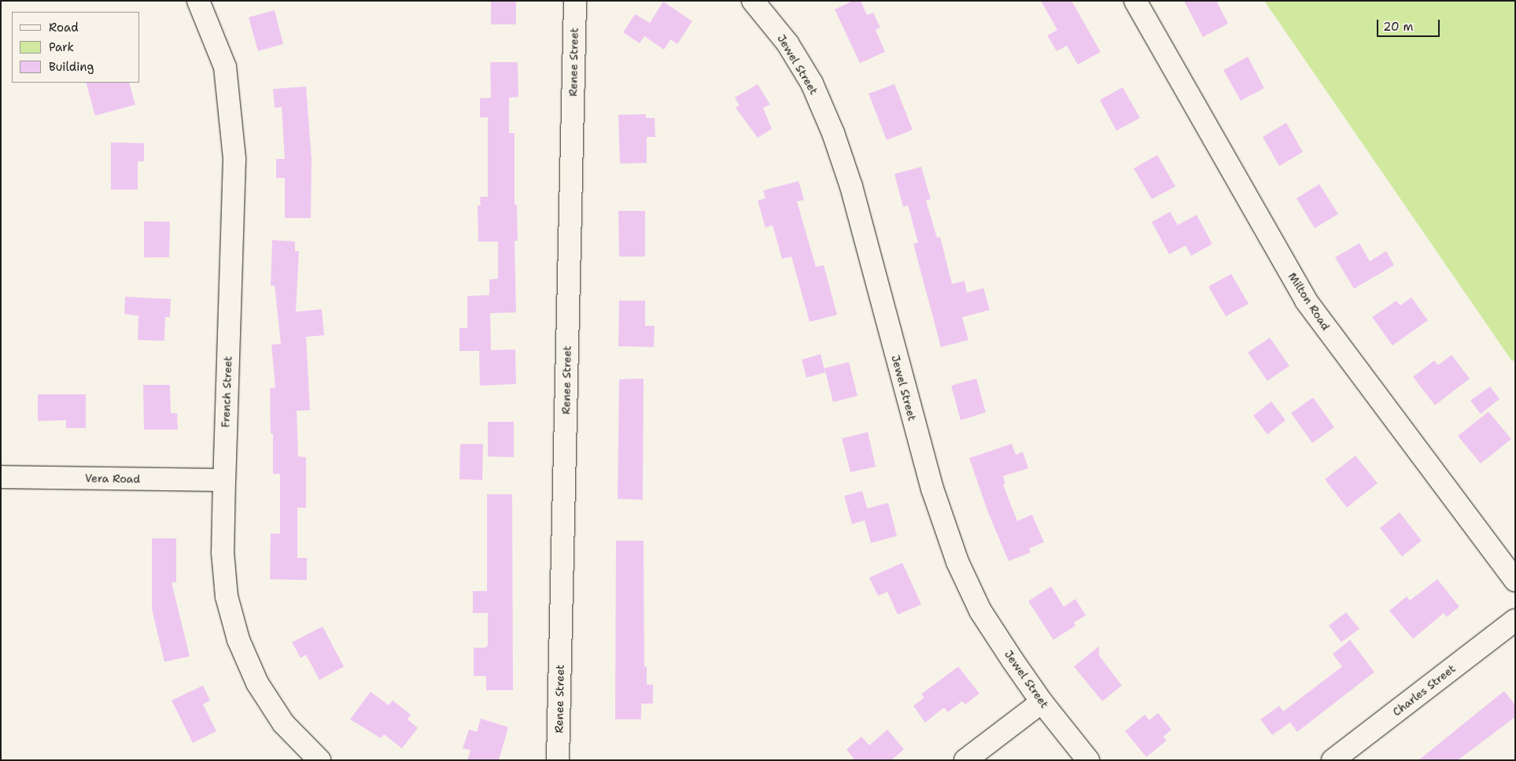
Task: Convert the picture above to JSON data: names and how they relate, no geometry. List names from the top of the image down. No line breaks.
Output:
{"streets":{"street":["Renee Street","Jewel Street","Milton Road","French Street","Vera Road","Charles Street"]},"crossings":[["French Street","Vera Road"]],"legend":["Road","Park","Building"],"scale_bar":"20 m"}
